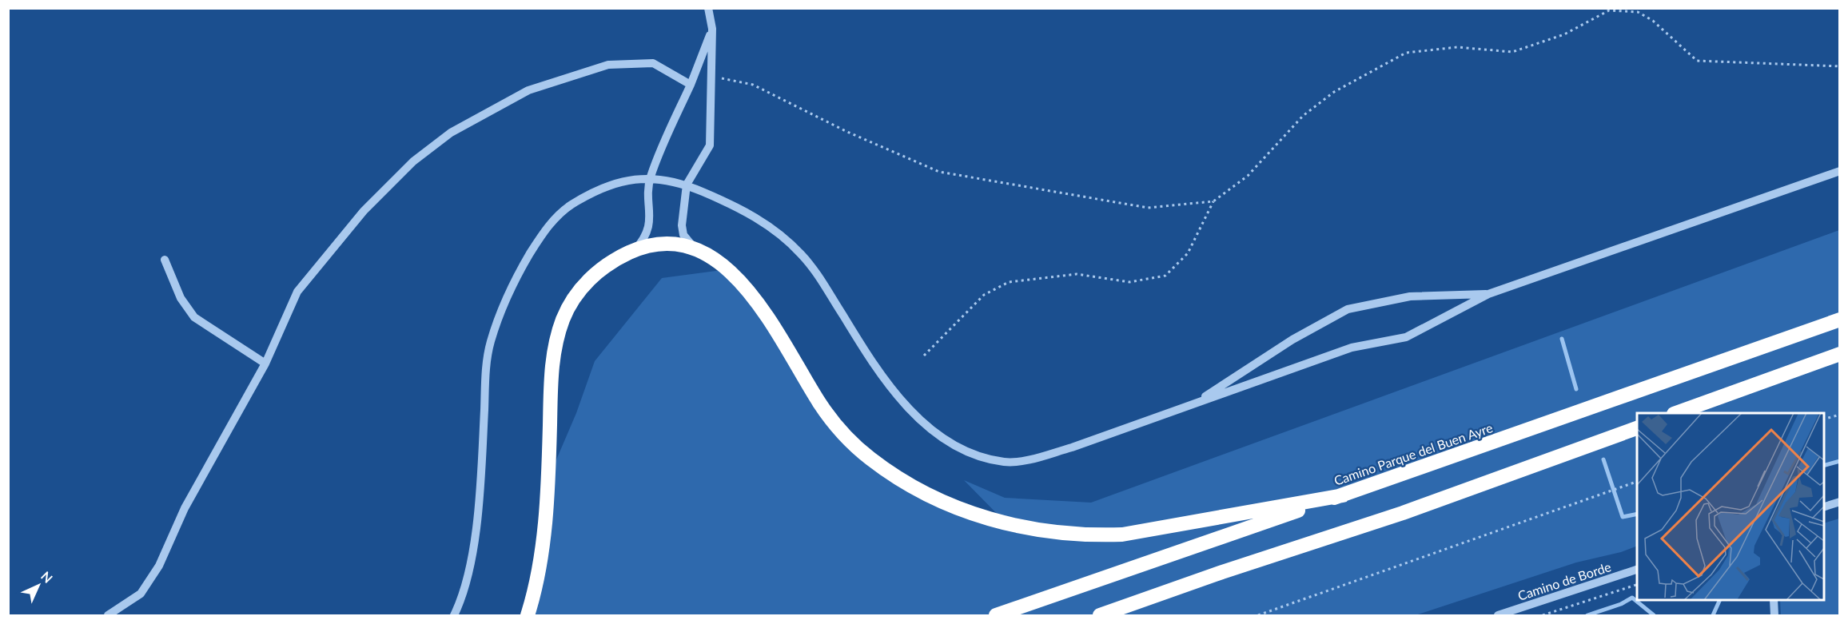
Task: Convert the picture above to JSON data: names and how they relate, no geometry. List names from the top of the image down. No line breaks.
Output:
{"streets":{"highway":["Camino Parque del Buen Ayre"],"street":["Camino de Borde"]},"north":"top right"}
